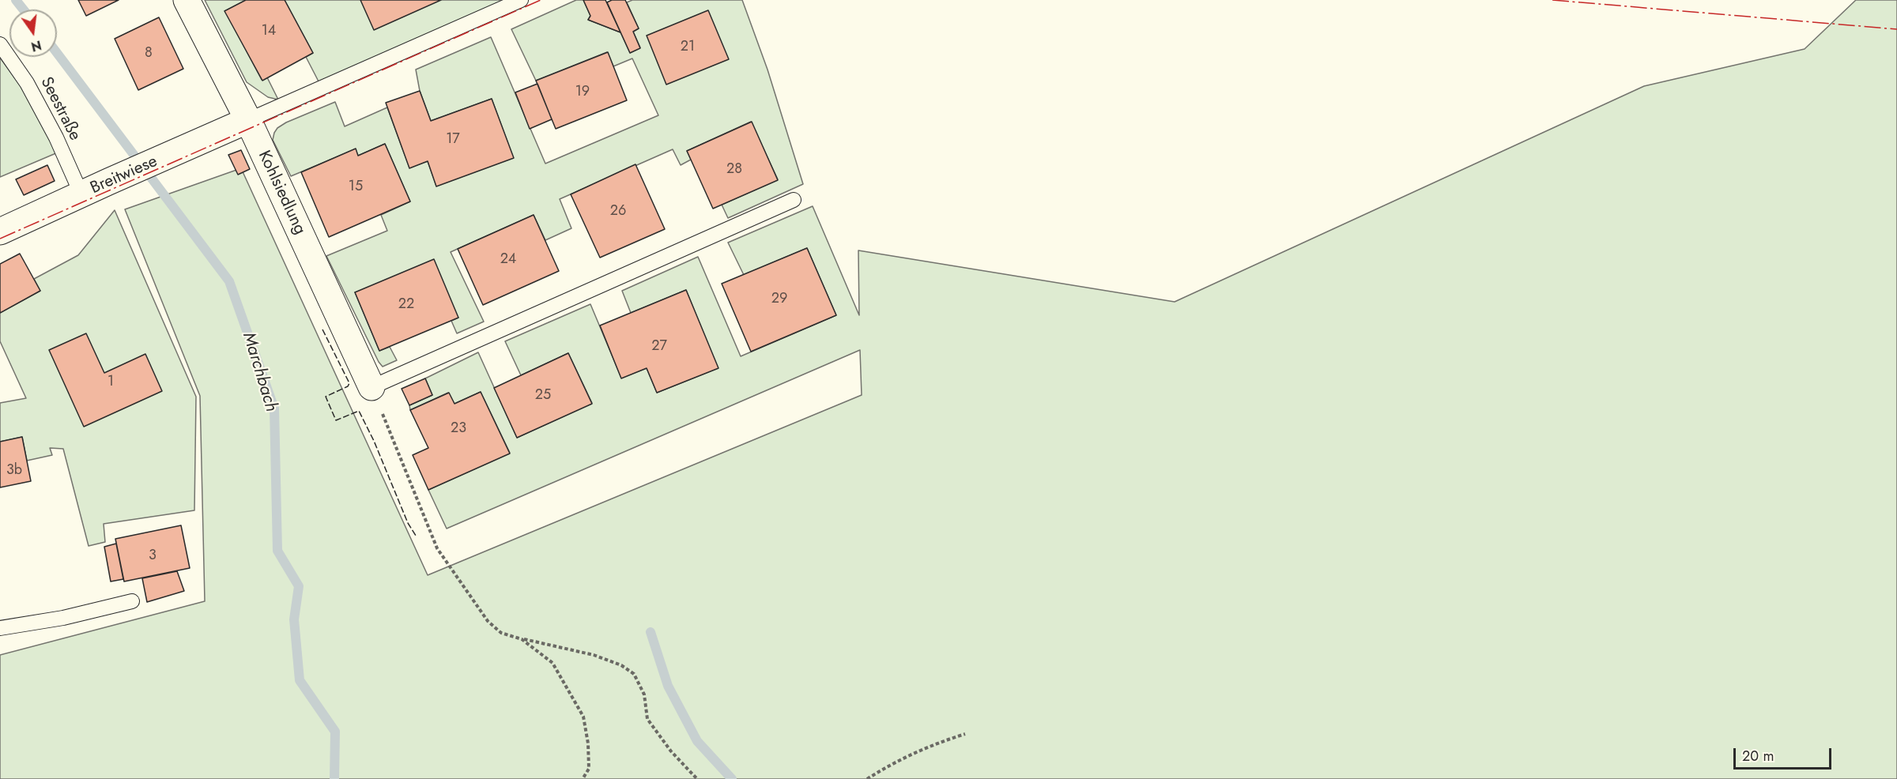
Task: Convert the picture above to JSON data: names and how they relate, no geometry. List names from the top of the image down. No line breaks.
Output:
{"streets":{"street":["Breitwiese","Kohlsiedlung"],"lane":["Seestraße"]},"crossings":[["Seestraße","Breitwiese"],["Breitwiese","Kohlsiedlung"]],"water":["Marchbach"],"house_numbers":["14","21","8","19","17","28","15","26","24","29","22","27","1","25","23","3b","3"],"scale_bar":"20 m","north":"bottom"}
